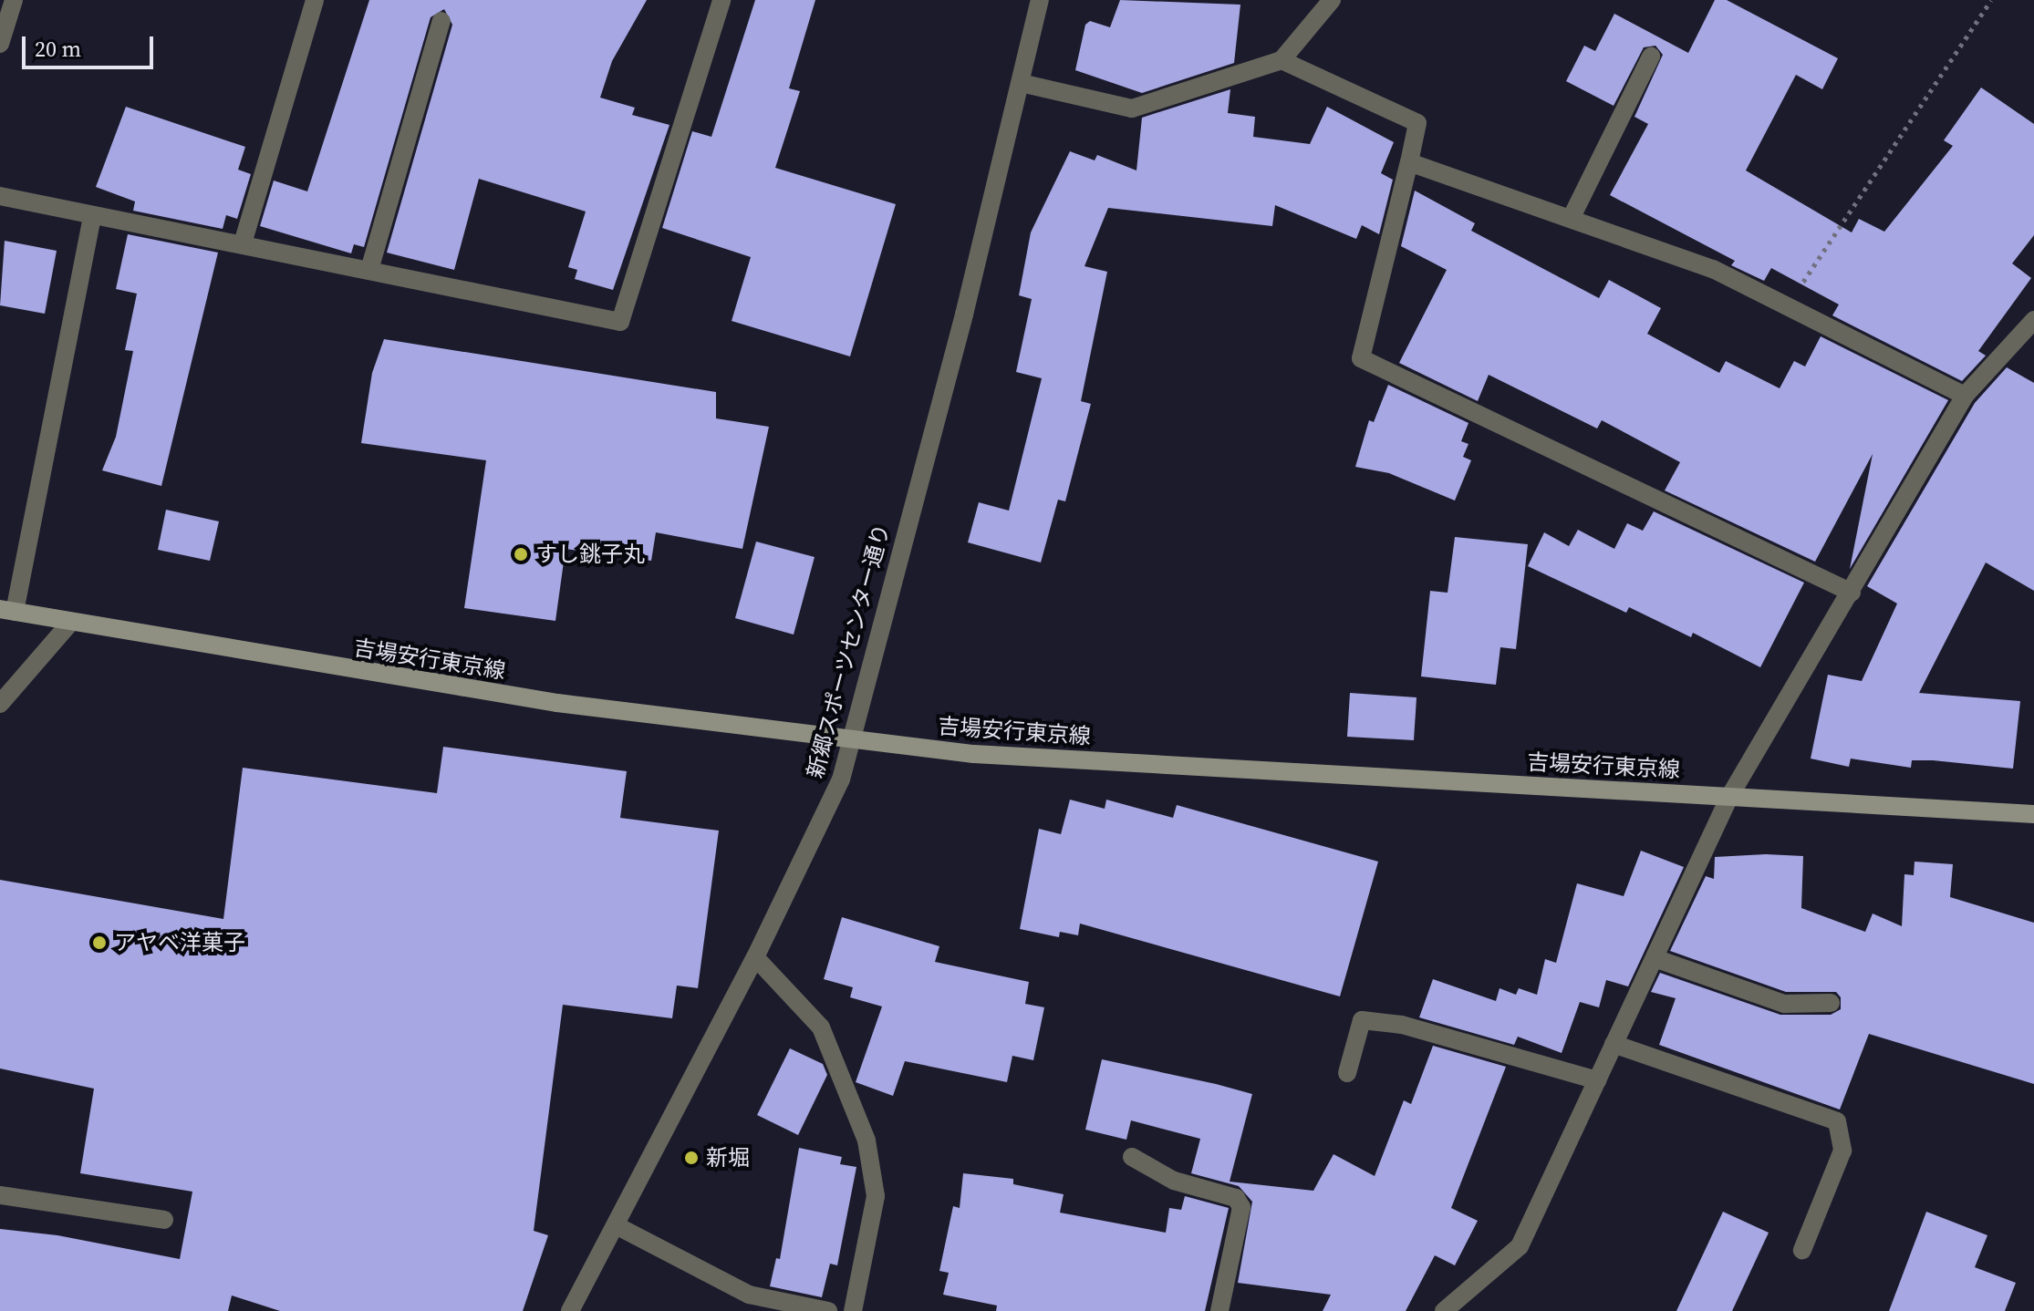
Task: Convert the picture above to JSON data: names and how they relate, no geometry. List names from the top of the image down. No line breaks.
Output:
{"streets":{"main road":["吉場安行東京線"],"street":["新郷スポーツセンター通り"]},"crossings":[["新郷スポーツセンター通り","吉場安行東京線"]],"places":["すし銚子丸","アヤベ洋菓子","新堀"],"scale_bar":"20 m"}
